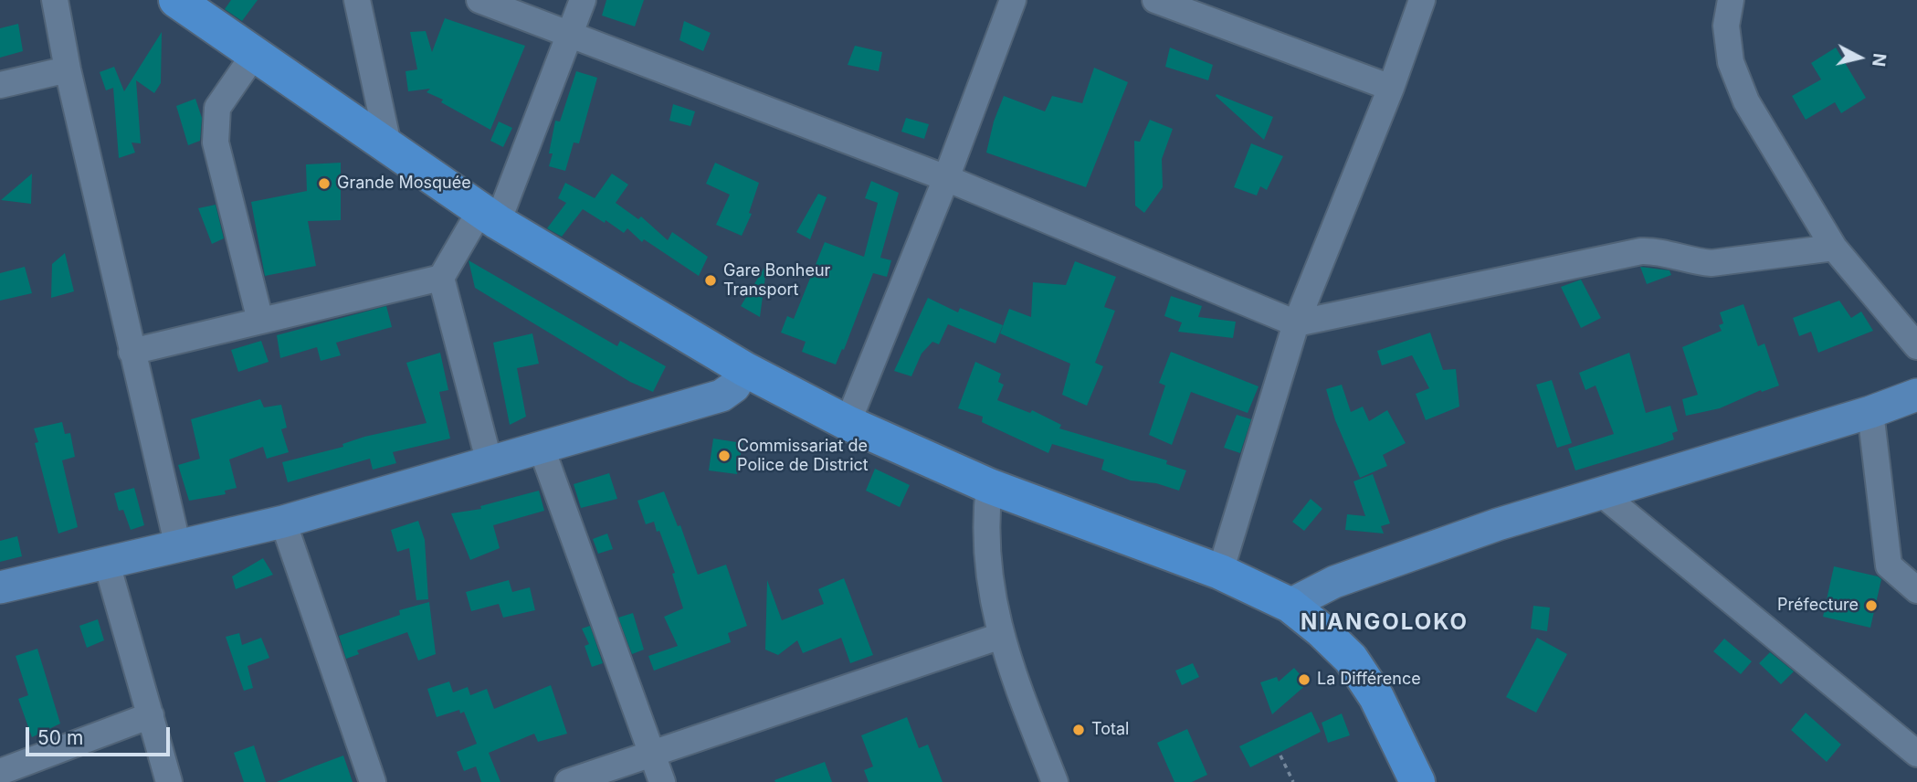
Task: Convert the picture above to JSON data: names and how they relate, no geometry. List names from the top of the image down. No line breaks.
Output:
{"districts":["NIANGOLOKO"],"places":["Grande Mosquée","Gare Bonheur Transport","Commissariat de Police de District","Préfecture","La Différence","Total"],"scale_bar":"50 m","north":"right"}
